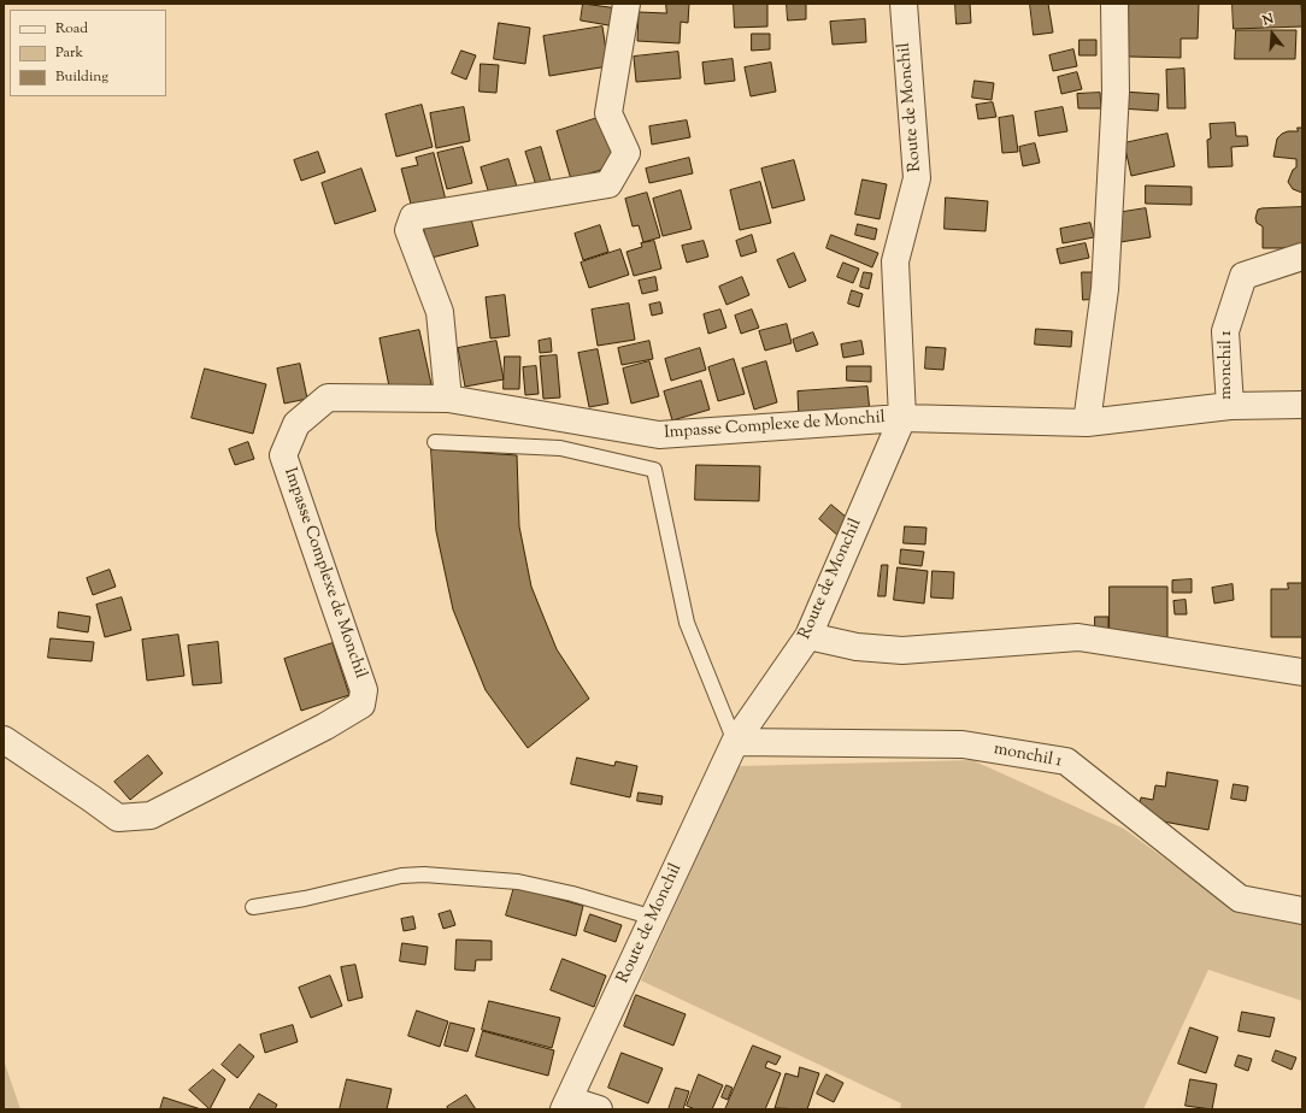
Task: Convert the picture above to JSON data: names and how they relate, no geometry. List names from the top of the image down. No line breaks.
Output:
{"streets":{"street":["Route de Monchil","monchil 1","Impasse Complexe de Monchil"]},"crossings":[["Route de Monchil","monchil 1"],["Route de Monchil","Impasse Complexe de Monchil"],["monchil 1","Impasse Complexe de Monchil"]],"legend":["Road","Park","Building"],"north":"top"}
